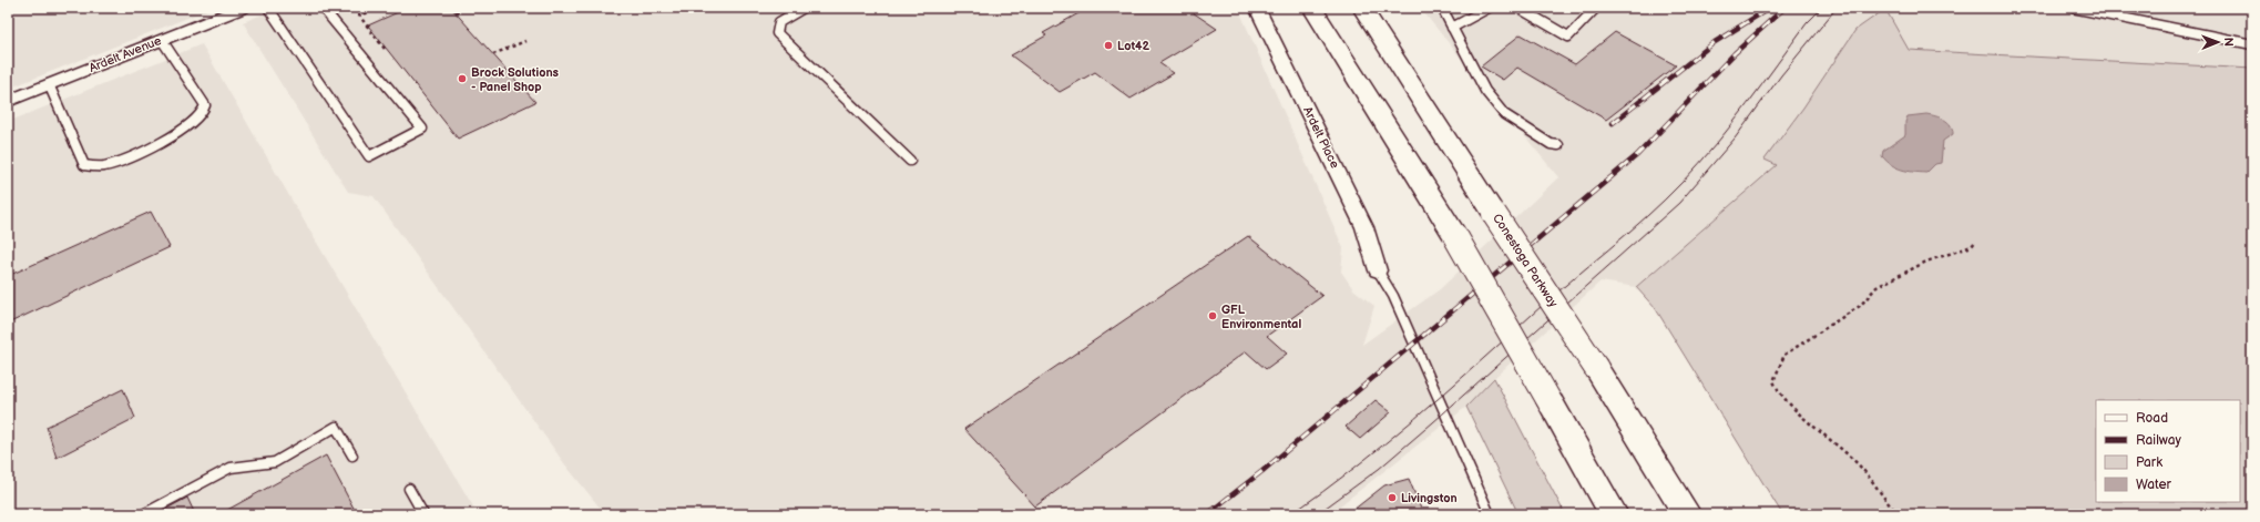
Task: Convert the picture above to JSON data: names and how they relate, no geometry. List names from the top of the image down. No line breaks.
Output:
{"streets":{"highway":["Conestoga Parkway"],"street":["Ardelt Avenue","Ardelt Place"]},"places":["Lot42","Brock Solutions - Panel Shop","GFL Environmental","Livingston"],"legend":["Road","Railway","Park","Water"],"north":"right"}
